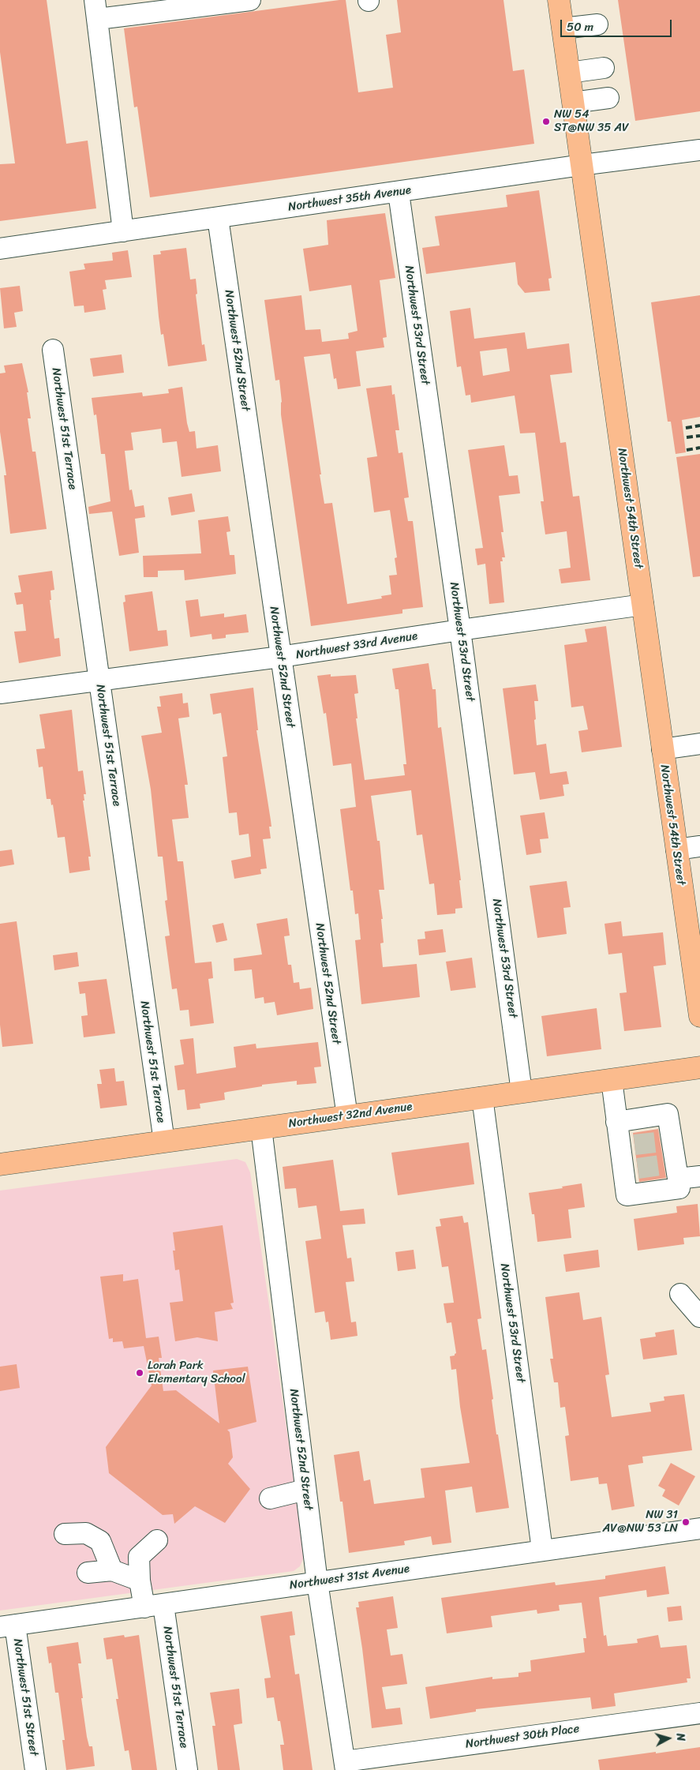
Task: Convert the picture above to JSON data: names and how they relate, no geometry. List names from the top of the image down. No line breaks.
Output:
{"streets":{"main road":["Northwest 54th Street","Northwest 32nd Avenue"],"street":["Northwest 35th Avenue","Northwest 53rd Street","Northwest 52nd Street","Northwest 51st Terrace","Northwest 33rd Avenue","Northwest 31st Avenue","Northwest 51st Street","Northwest 30th Place"]},"crossings":[["Northwest 35th Avenue","Northwest 53rd Street"],["Northwest 35th Avenue","Northwest 52nd Street"],["Northwest 35th Avenue","Northwest 54th Street"],["Northwest 53rd Street","Northwest 33rd Avenue"],["Northwest 53rd Street","Northwest 32nd Avenue"],["Northwest 53rd Street","Northwest 31st Avenue"],["Northwest 52nd Street","Northwest 33rd Avenue"],["Northwest 52nd Street","Northwest 32nd Avenue"],["Northwest 52nd Street","Northwest 31st Avenue"],["Northwest 52nd Street","Northwest 30th Place"],["Northwest 51st Terrace","Northwest 33rd Avenue"],["Northwest 51st Terrace","Northwest 32nd Avenue"],["Northwest 51st Terrace","Northwest 31st Avenue"],["Northwest 54th Street","Northwest 33rd Avenue"],["Northwest 31st Avenue","Northwest 51st Street"]],"places":["NW 54 ST@NW 35 AV","Lorah Park Elementary School","NW 31 AV@NW 53 LN"],"scale_bar":"50 m","north":"right"}
